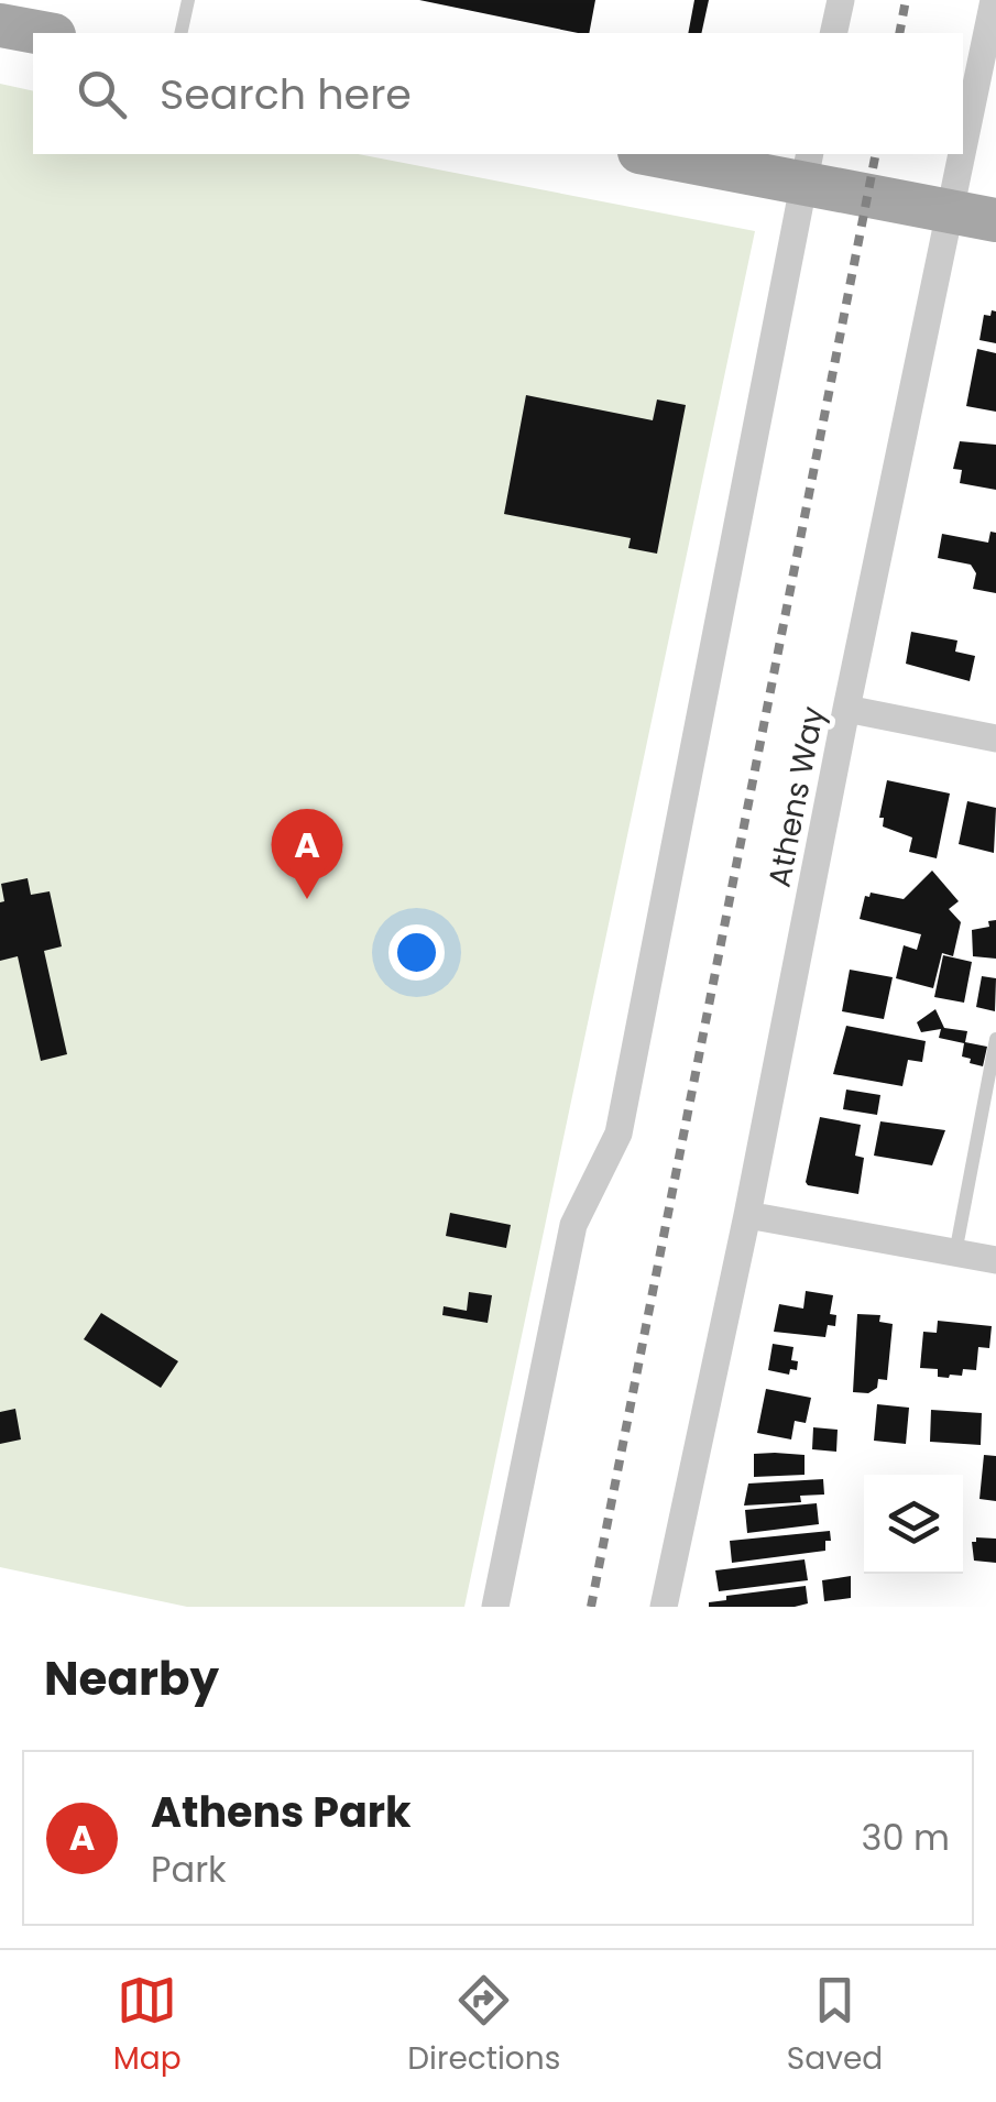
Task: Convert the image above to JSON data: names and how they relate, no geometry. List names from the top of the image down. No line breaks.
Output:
{"streets":{"street":["Athens Way"]},"page":{"search":"Search here","pins":"A","heading":"Nearby","list":[{"mark":"A","name":"Athens Park","note":"Park","value":"30 m"}],"nav":["Map","Directions","Saved"]}}
